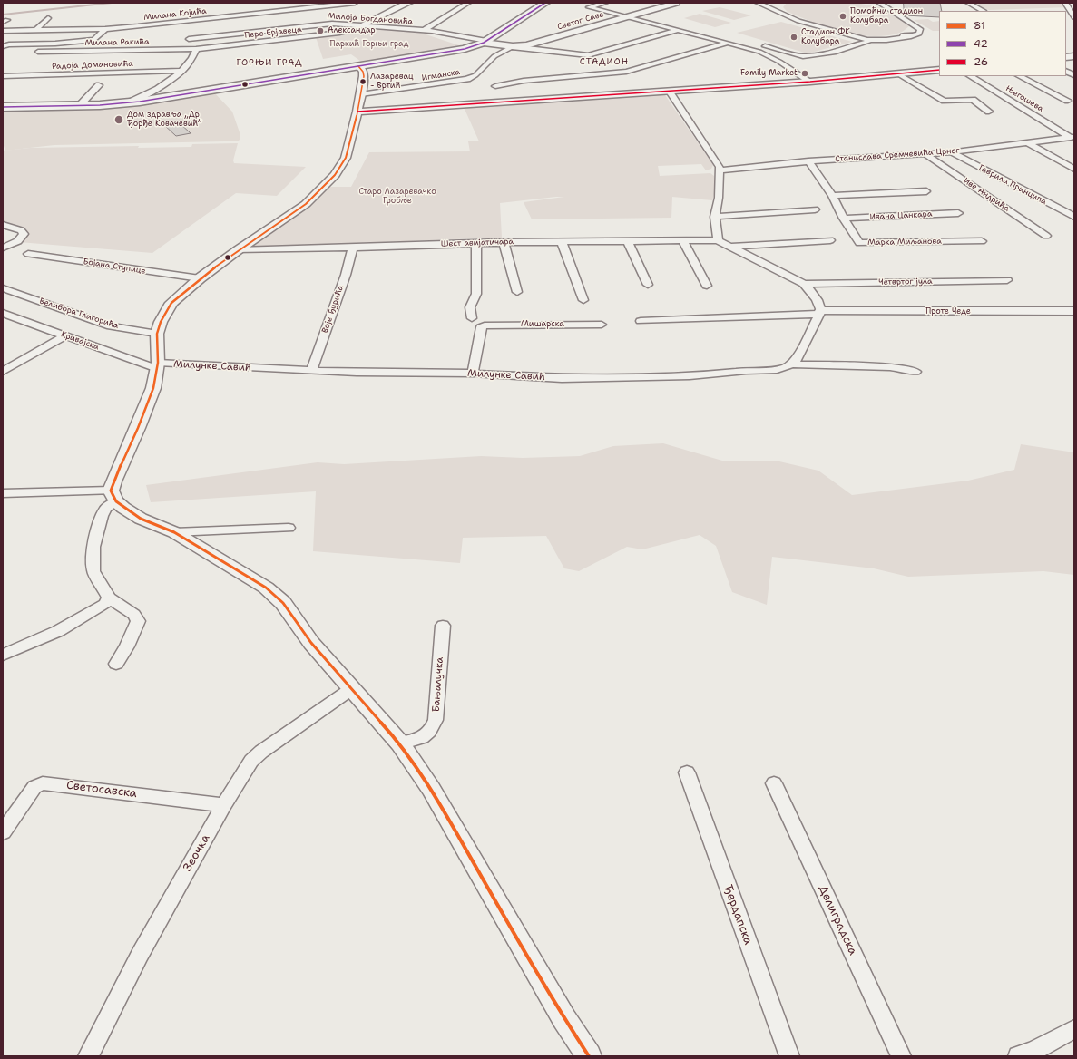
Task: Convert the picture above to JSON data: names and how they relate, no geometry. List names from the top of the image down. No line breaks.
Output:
{"streets":{"street":["Милана Којића","Милоја Богдановића","Светог Саве","Пере Ерјавеца","Милана Ракића","Радоја Домановића","Игманска","Његошева","Станислава Сремчевића Црног","Гаврила Принципа","Иве Андрића","Ивана Цанкара","Марка Миљанова","Шест авијатичара","Бојана Ступице","Четвртог јула","Воје Ђурића","Проте Чеде","Велибора Глигорића","Мишарска","Кривајска","Милунке Савић","Бањалучка","Светосавска","Зеочка","Ђердапска","Делиградска"]},"crossings":[["Милоја Богдановића","Светог Саве"],["Милоја Богдановића","Пере Ерјавеца"],["Милоја Богдановића","Милана Ракића"],["Светог Саве","Игманска"],["Пере Ерјавеца","Милана Ракића"],["Његошева","Станислава Сремчевића Црног"],["Станислава Сремчевића Црног","Гаврила Принципа"],["Станислава Сремчевића Црног","Иве Андрића"],["Станислава Сремчевића Црног","Марка Миљанова"],["Ивана Цанкара","Марка Миљанова"],["Шест авијатичара","Воје Ђурића"],["Воје Ђурића","Милунке Савић"],["Мишарска","Милунке Савић"],["Кривајска","Милунке Савић"],["Светосавска","Зеочка"]],"districts":["СТАДИОН","ГОРЊИ ГРАД"],"parks":["Паркић Горњи град","Старо Лазаревачко Гробље"],"places":["Помоћни стадион Колубара","Александар","Стадион ФК Колубара","Family Market","Лазаревац - Вртић","Дом здравља „Др Ђорђе Ковачевић”"],"lines":["transit line 42","transit line 81","transit line 26"],"legend":["81","42","26"]}
